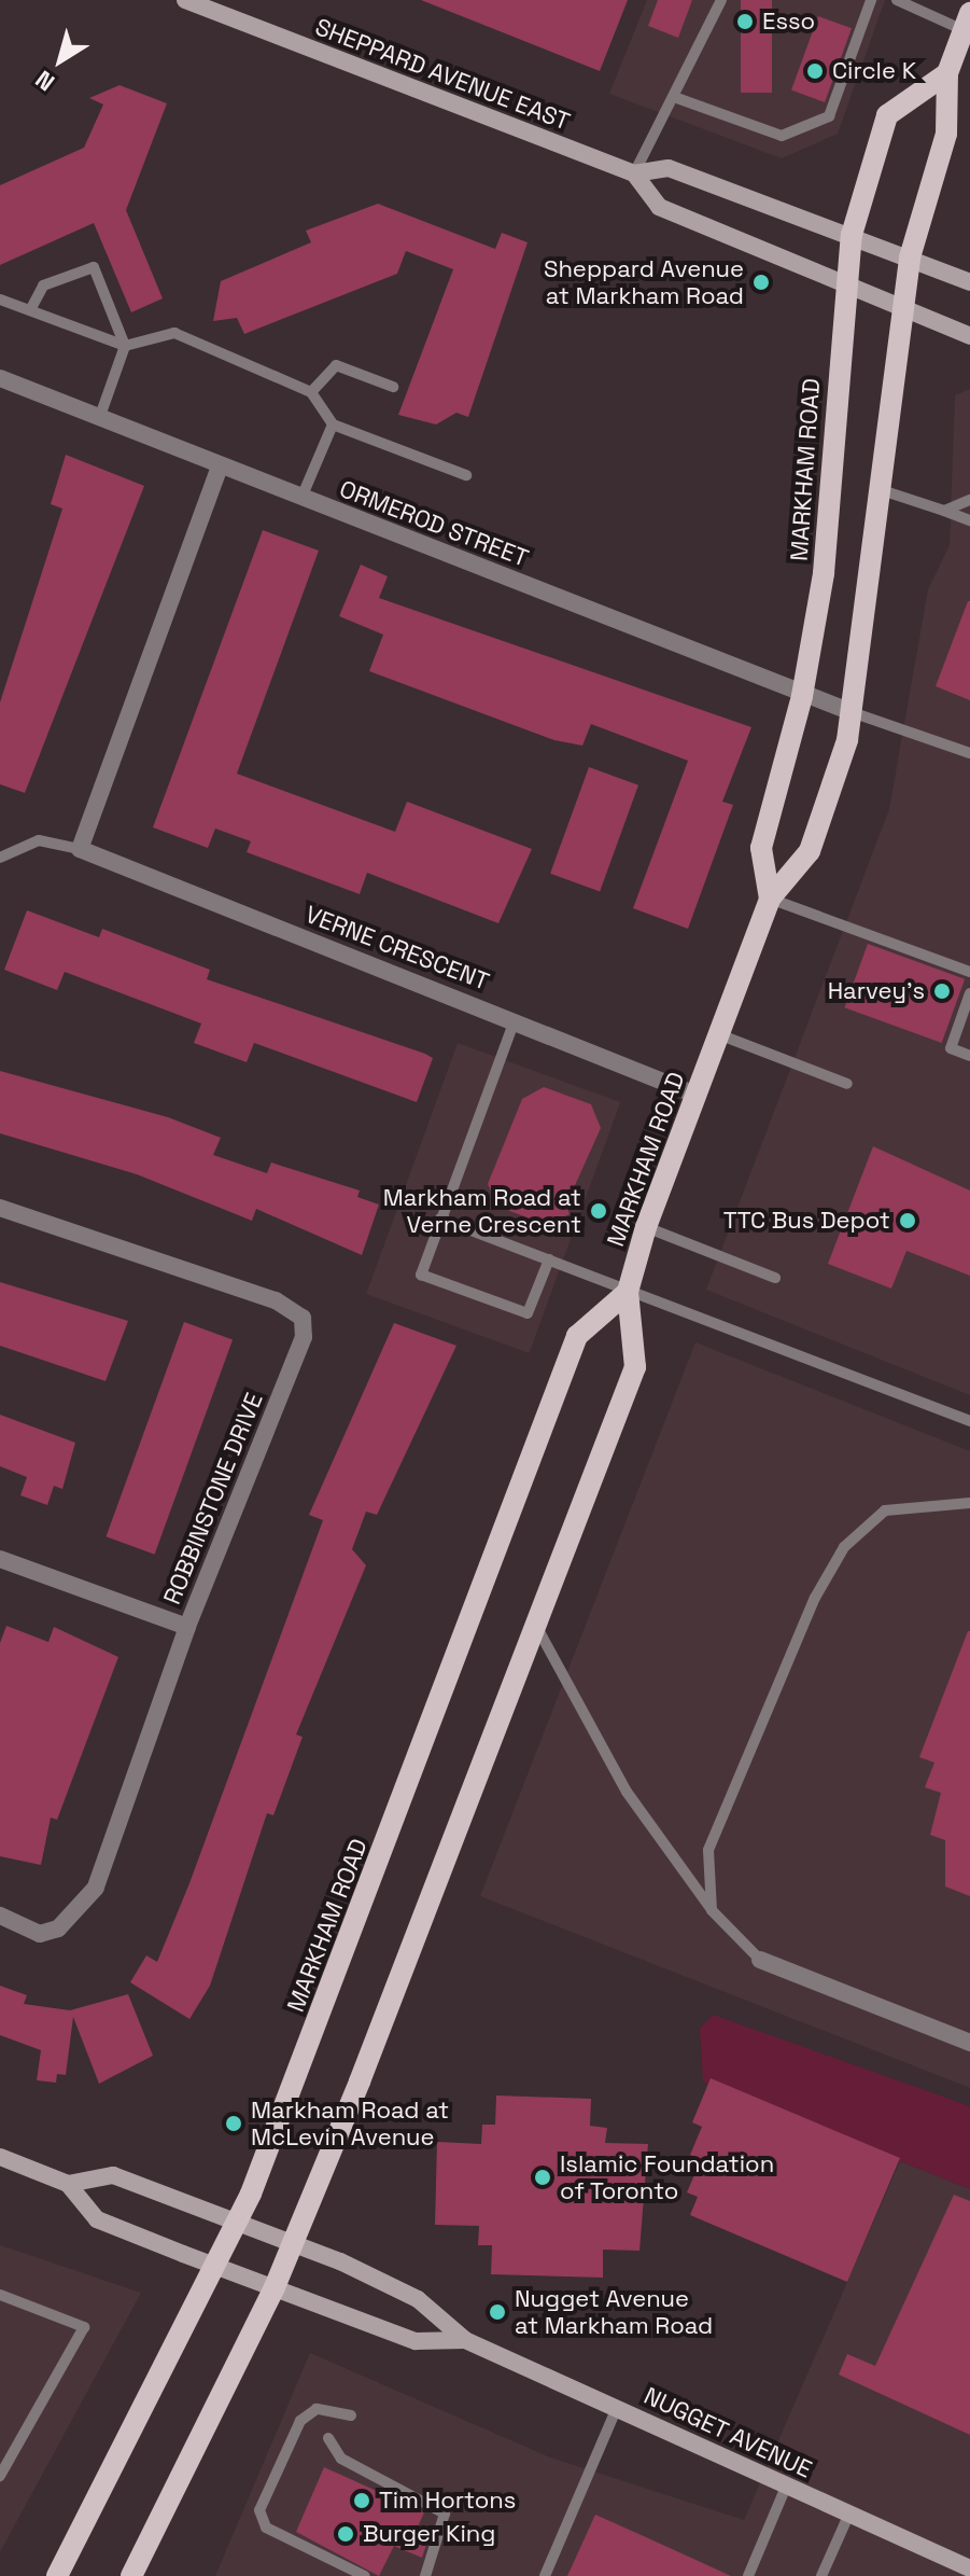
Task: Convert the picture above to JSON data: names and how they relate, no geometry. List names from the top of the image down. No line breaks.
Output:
{"streets":{"main road":["MARKHAM ROAD"],"street":["SHEPPARD AVENUE EAST","ORMEROD STREET","VERNE CRESCENT","ROBBINSTONE DRIVE","NUGGET AVENUE"]},"crossings":[["SHEPPARD AVENUE EAST","MARKHAM ROAD"],["MARKHAM ROAD","ORMEROD STREET"],["MARKHAM ROAD","VERNE CRESCENT"],["MARKHAM ROAD","NUGGET AVENUE"]],"places":["Esso","Circle K","Sheppard Avenue at Markham Road","Harvey's","Markham Road at Verne Crescent","TTC Bus Depot","Markham Road at McLevin Avenue","Islamic Foundation of Toronto","Nugget Avenue at Markham Road","Tim Hortons","Burger King"],"north":"bottom left"}
